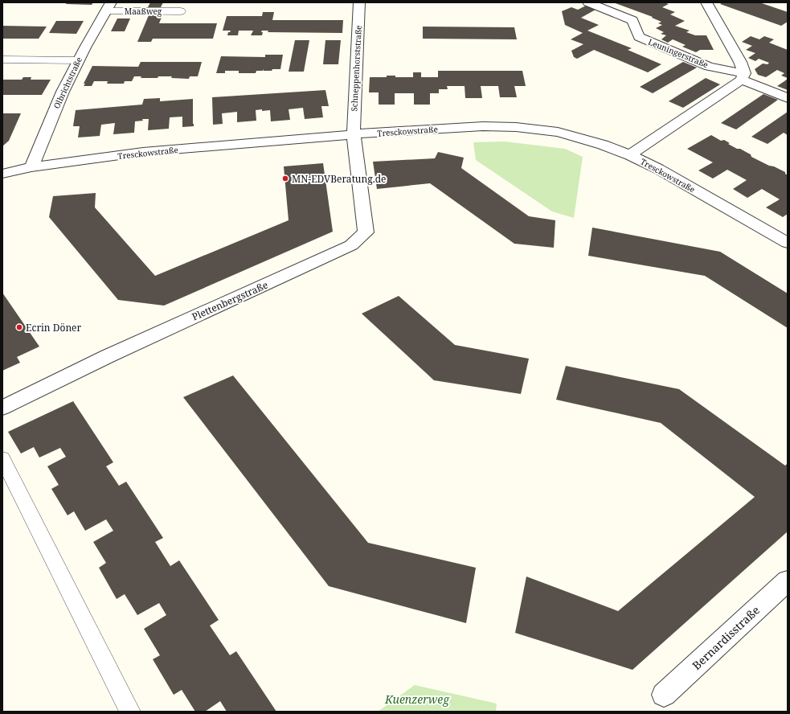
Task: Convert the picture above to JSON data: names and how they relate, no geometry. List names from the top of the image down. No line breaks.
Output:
{"streets":{"street":["Leuningerstraße","Schneppenhorststraße","Olbrichtstraße","Tresckowstraße","Plettenbergstraße","Bernardisstraße"],"lane":["Maaßweg"]},"crossings":[["Maaßweg","Olbrichtstraße"],["Schneppenhorststraße","Tresckowstraße"],["Schneppenhorststraße","Plettenbergstraße"],["Olbrichtstraße","Tresckowstraße"],["Tresckowstraße","Plettenbergstraße"]],"parks":["Kuenzerweg"],"places":["MN-EDVBeratung.de","Ecrin Döner"]}
